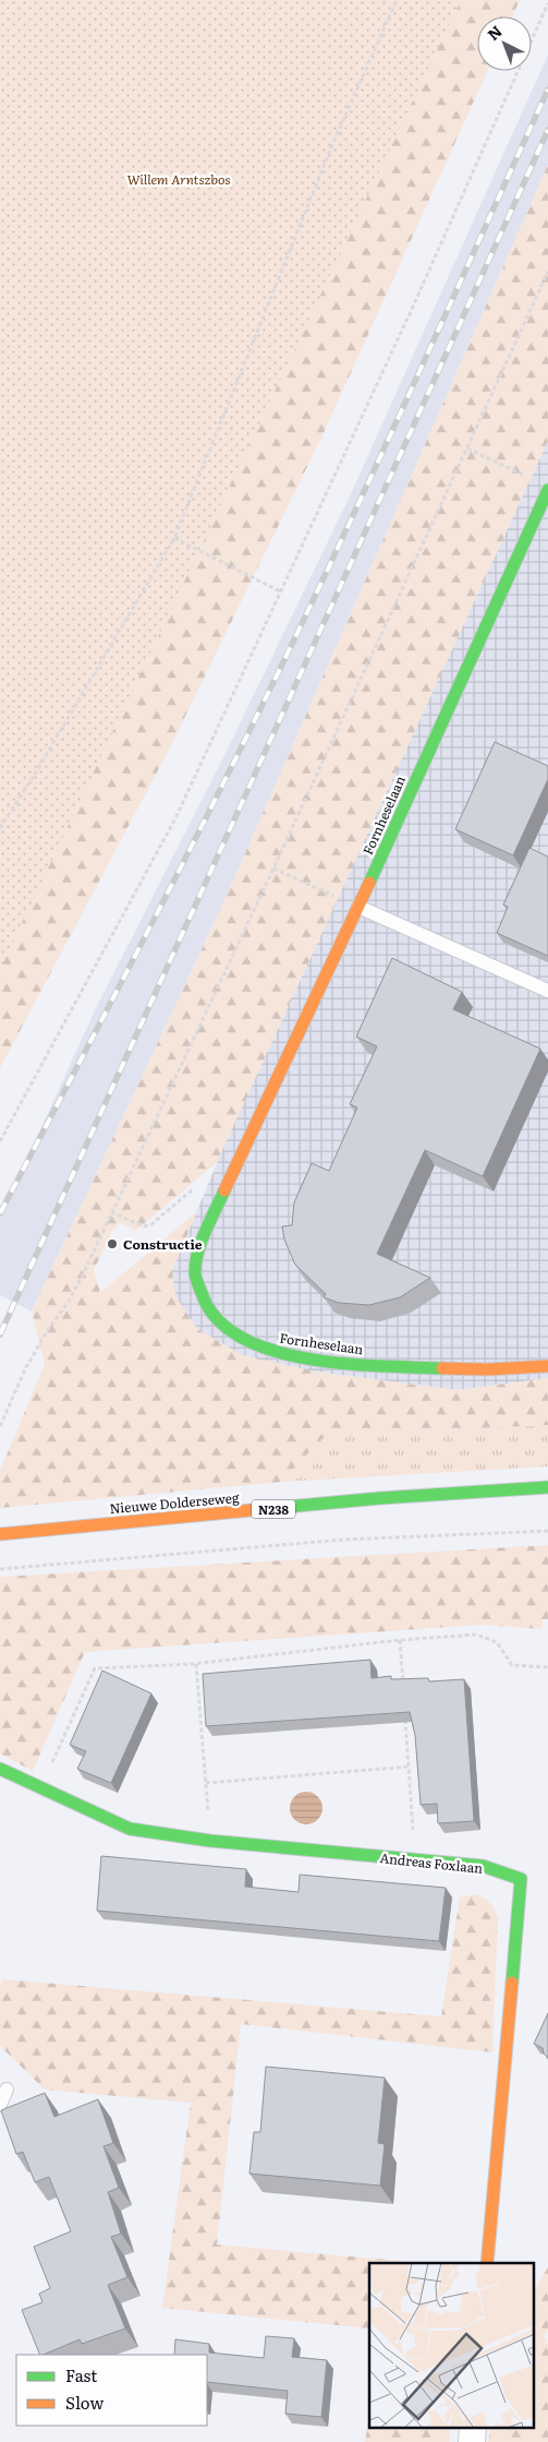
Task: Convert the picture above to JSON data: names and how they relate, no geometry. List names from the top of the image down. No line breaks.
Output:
{"streets":{"street":["Fornheselaan","Nieuwe Dolderseweg","N238","Andreas Foxlaan"]},"parks":["Willem Arntszbos"],"places":["Constructie"],"legend":["Fast","Slow"],"north":"top left"}
